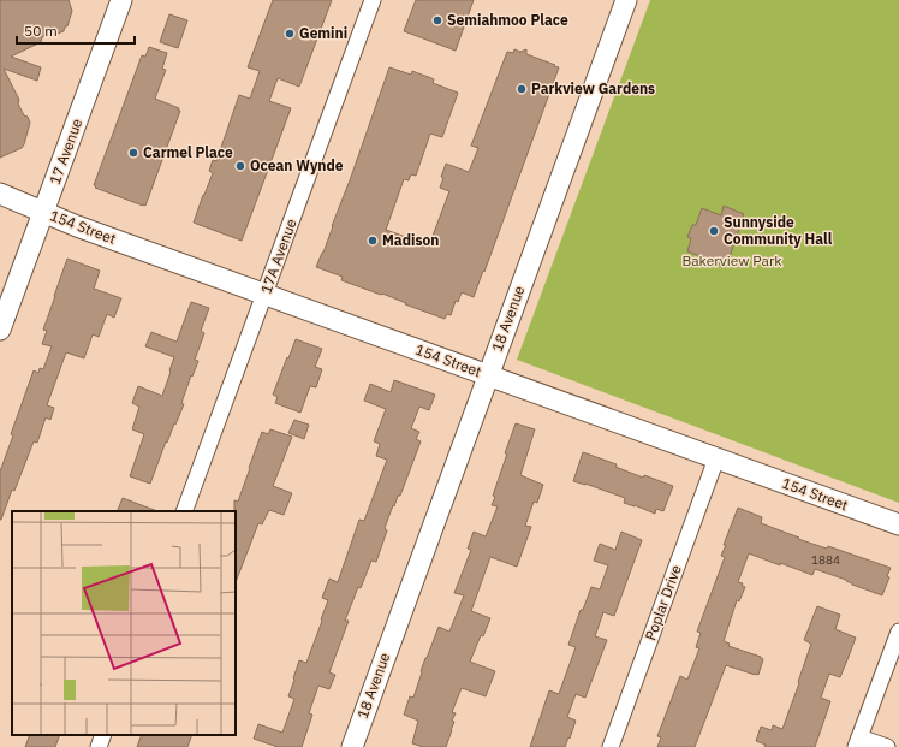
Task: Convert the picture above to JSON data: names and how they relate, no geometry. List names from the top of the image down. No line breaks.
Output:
{"streets":{"street":["17 Avenue","154 Street","17A Avenue","18 Avenue","Poplar Drive"]},"crossings":[["17 Avenue","154 Street"],["154 Street","17A Avenue"],["154 Street","18 Avenue"],["154 Street","Poplar Drive"]],"parks":["Bakerview Park"],"places":["Semiahmoo Place","Gemini","Parkview Gardens","Carmel Place","Ocean Wynde","Sunnyside Community Hall","Madison"],"house_numbers":["1884"],"scale_bar":"50 m"}
